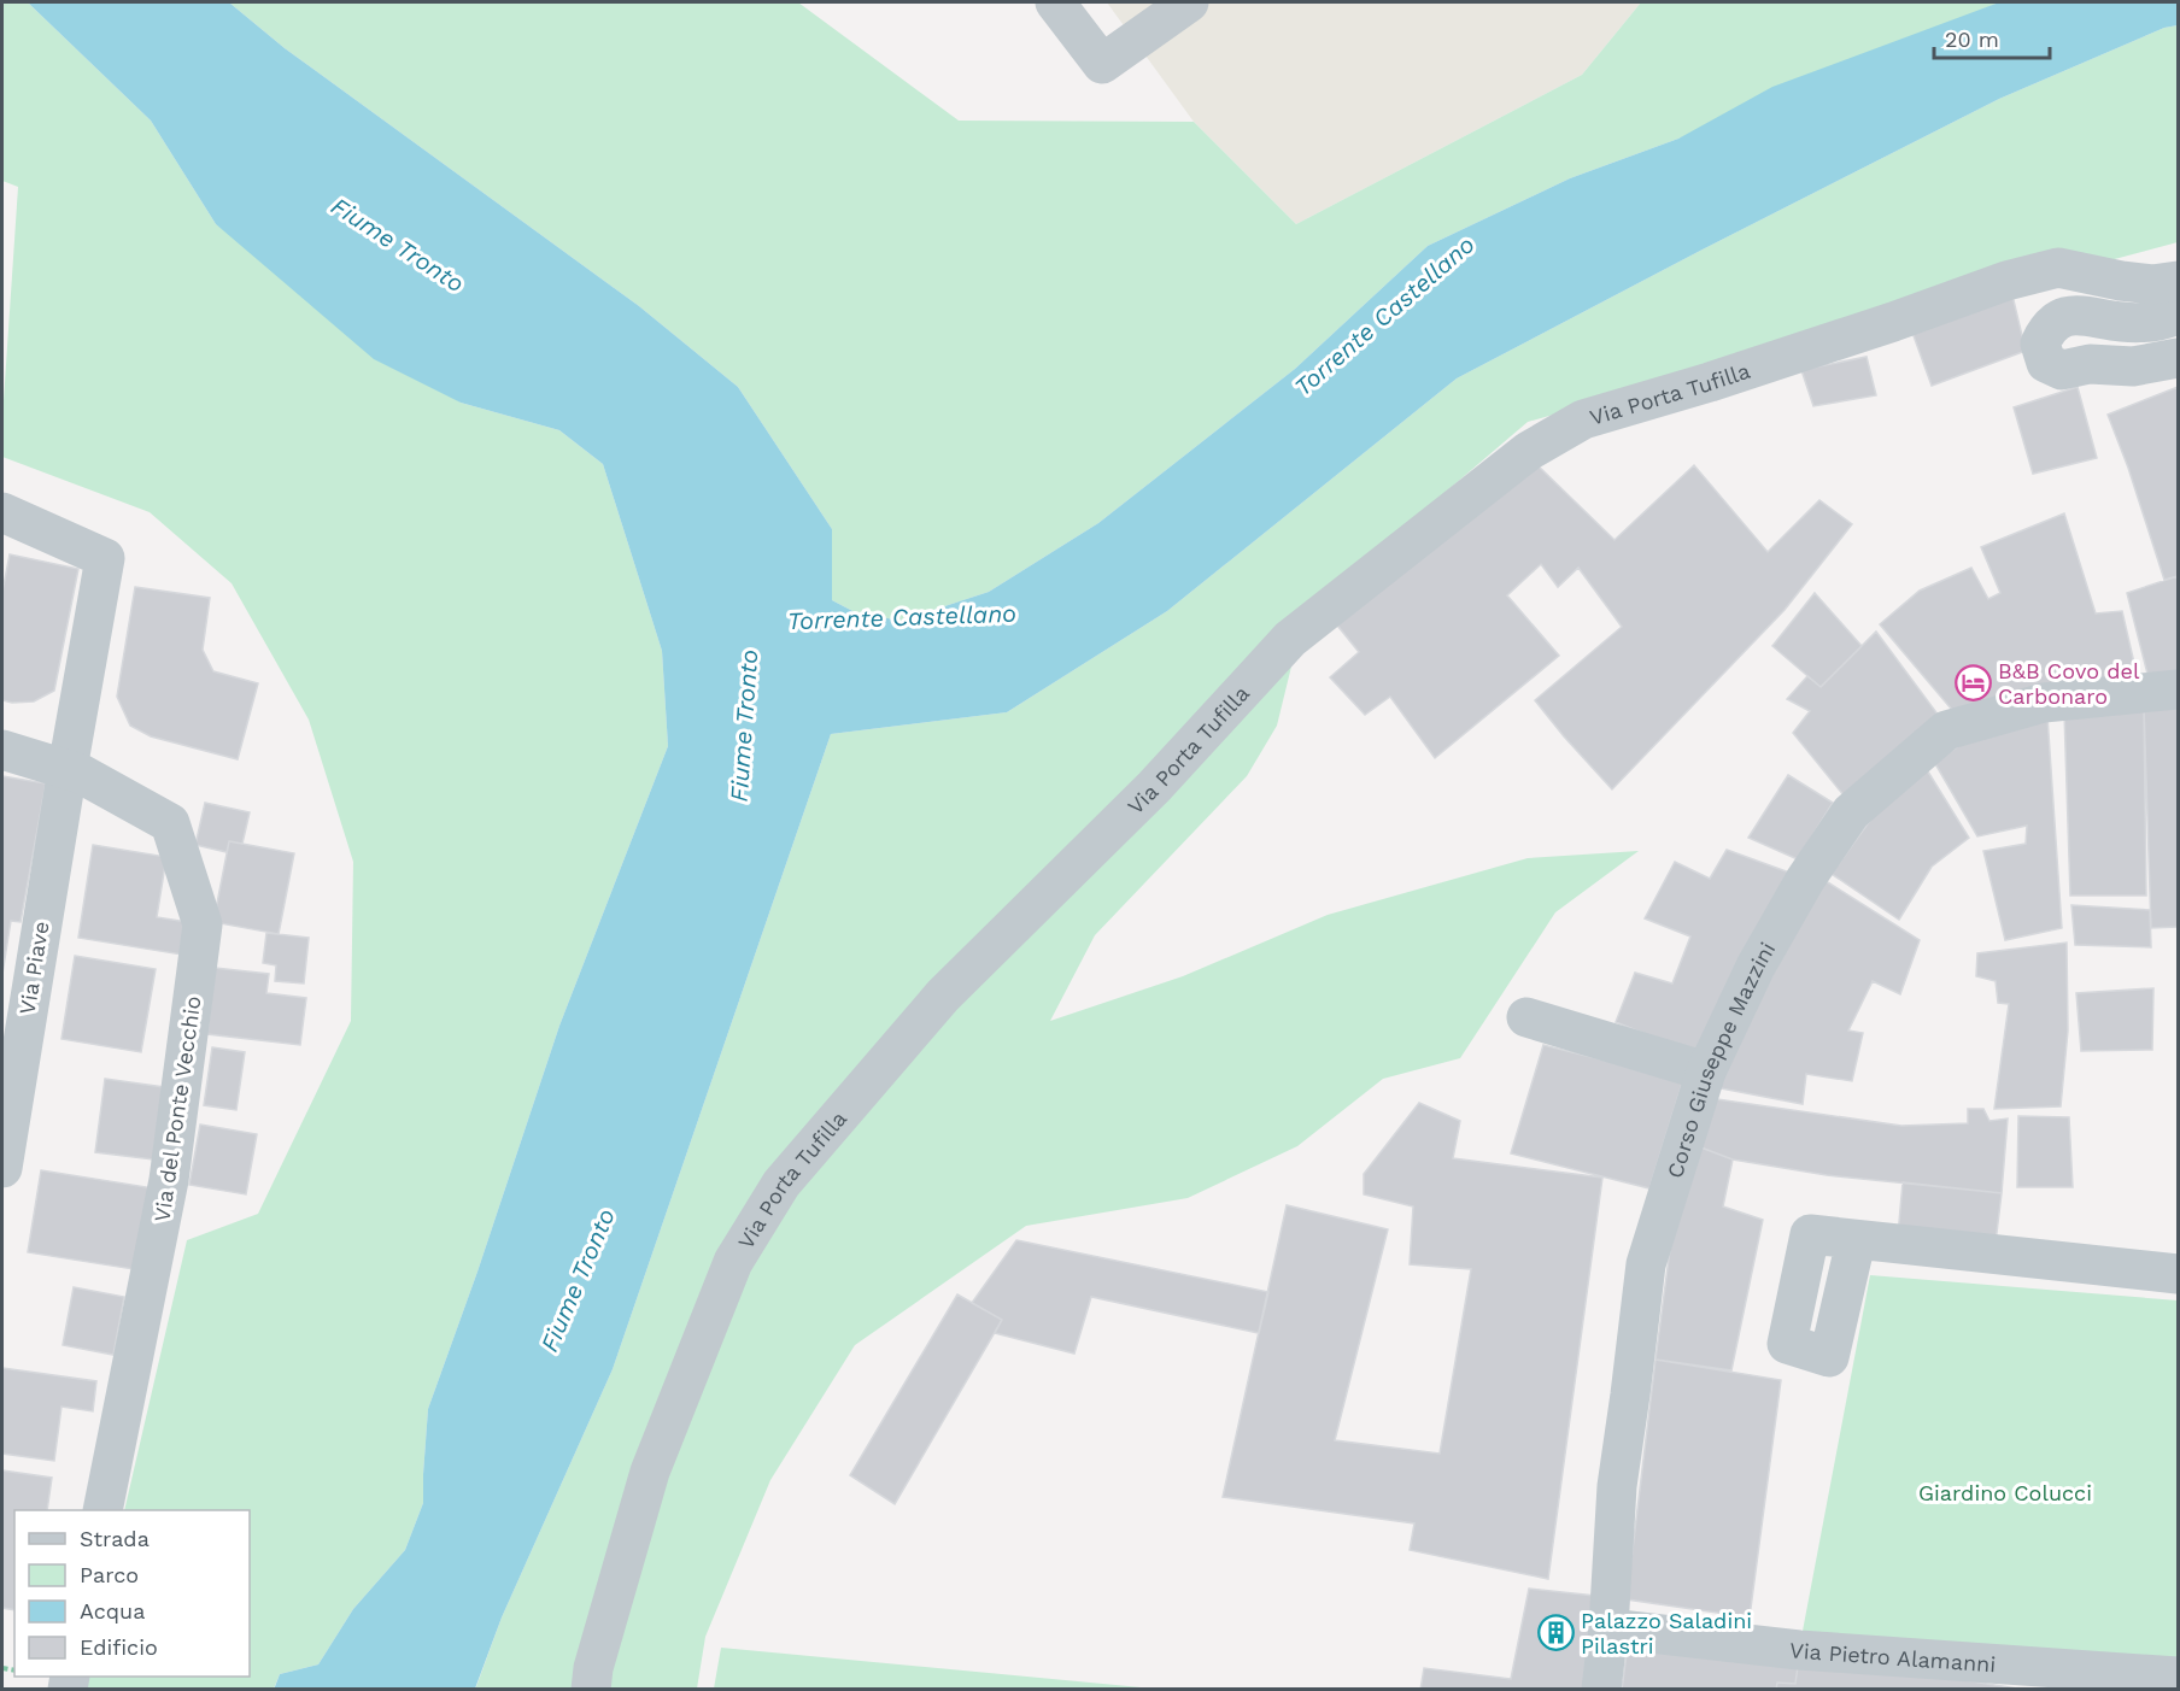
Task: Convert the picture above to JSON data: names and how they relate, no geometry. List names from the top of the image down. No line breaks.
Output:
{"streets":{"street":["Via Porta Tufilla","Via Piave","Corso Giuseppe Mazzini","Via del Ponte Vecchio","Via Pietro Alamanni"]},"crossings":[["Via Piave","Via del Ponte Vecchio"],["Corso Giuseppe Mazzini","Via Pietro Alamanni"]],"water":["Fiume Tronto","Torrente Castellano"],"parks":["Giardino Colucci"],"places":{"hotel":["B&B Covo del Carbonaro"],"building":["Palazzo Saladini Pilastri"]},"legend":["Strada","Parco","Acqua","Edificio"],"scale_bar":"20 m"}
